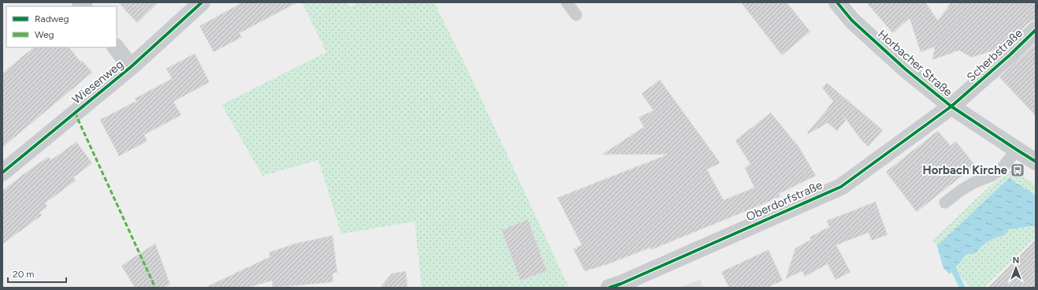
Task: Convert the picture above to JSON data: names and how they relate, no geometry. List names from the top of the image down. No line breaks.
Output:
{"streets":{"main road":["Horbacher Straße"],"street":["Scherbstraße","Wiesenweg","Oberdorfstraße"]},"crossings":[["Scherbstraße","Horbacher Straße"],["Scherbstraße","Oberdorfstraße"],["Horbacher Straße","Oberdorfstraße"]],"places":{"bus stop":["Horbach Kirche"]},"legend":["Radweg","Weg"],"scale_bar":"20 m","north":"top"}
